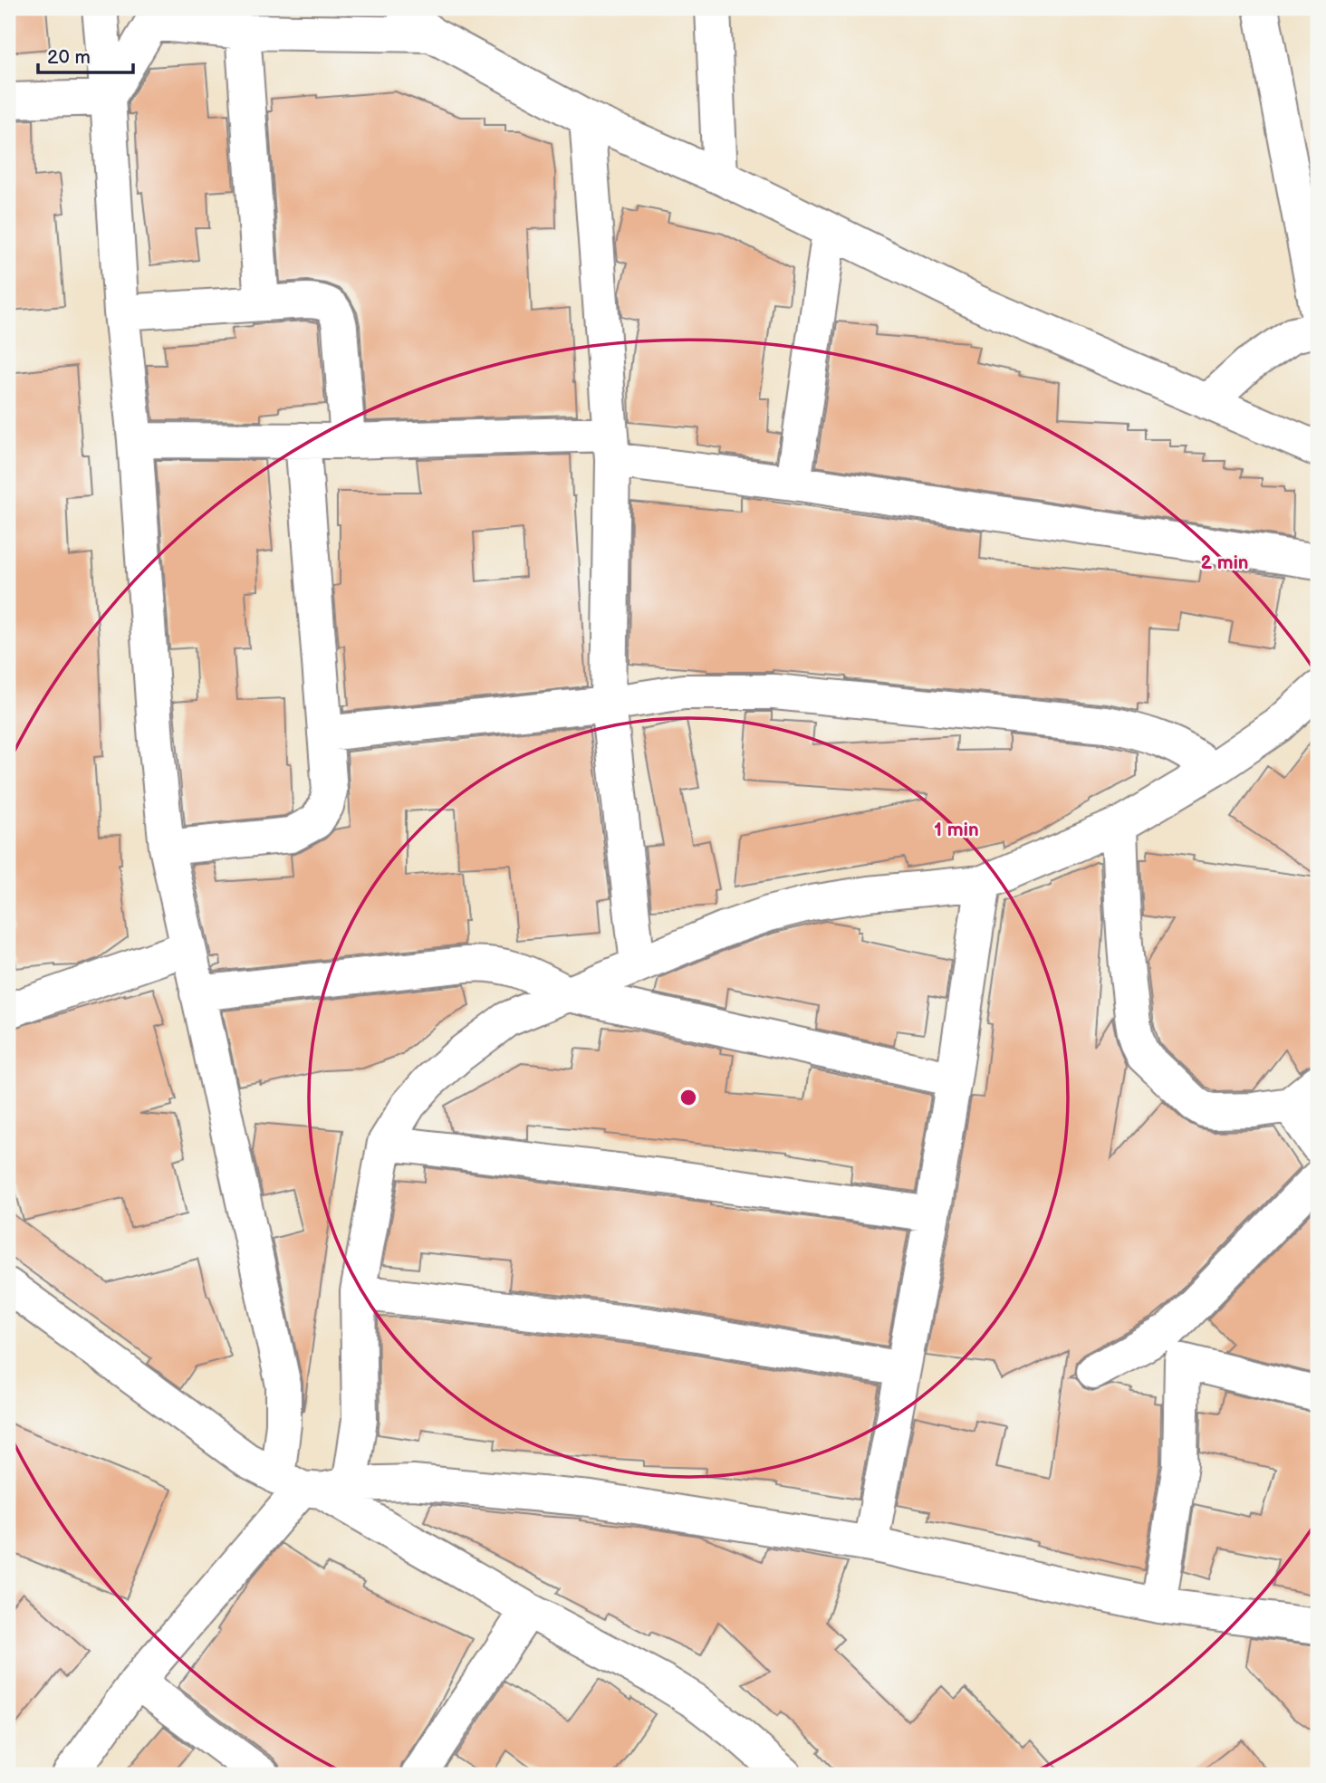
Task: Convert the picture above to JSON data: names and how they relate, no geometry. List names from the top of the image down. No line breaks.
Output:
{"scale_bar":"20 m","rings":["2 min","1 min"]}
